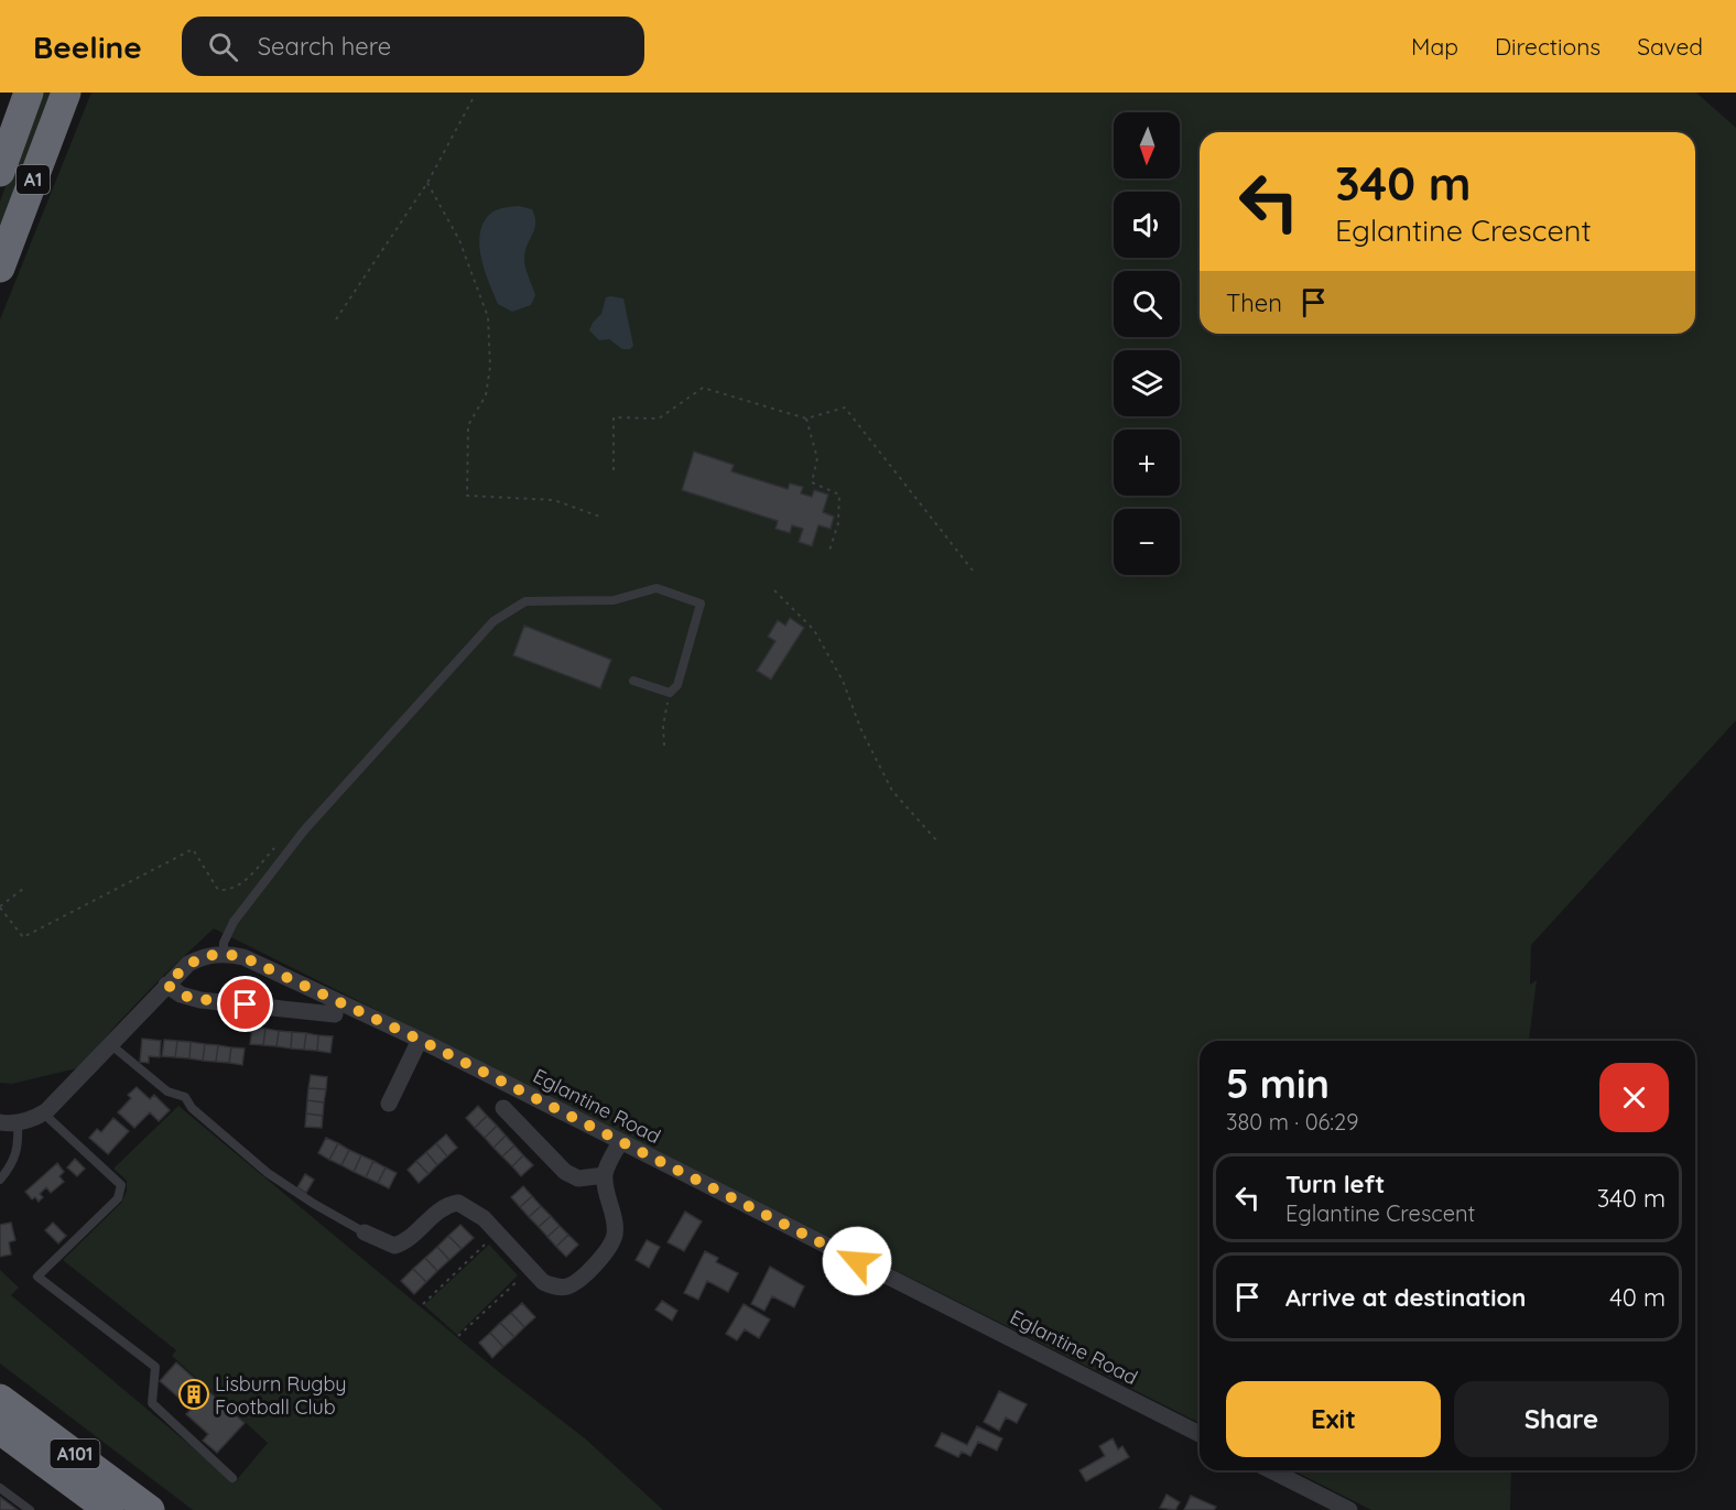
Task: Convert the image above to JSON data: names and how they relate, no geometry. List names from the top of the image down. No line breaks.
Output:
{"streets":{"highway":["A1","A101"],"street":["Eglantine Road"]},"places":{"building":["Lisburn Rugby Football Club"]},"north":"bottom","page":{"header":"Beeline","search":"Search here","nav":["Map","Directions","Saved"],"map_buttons":["+","−"],"turn":["340 m","Eglantine Crescent"],"then":"Then","heading":["5 min","380 m · 06:29"],"list":[{"name":"Turn left","note":"Eglantine Crescent","value":"340 m"},{"name":"Arrive at destination","value":"40 m"}],"buttons":["Exit","Share"]}}
